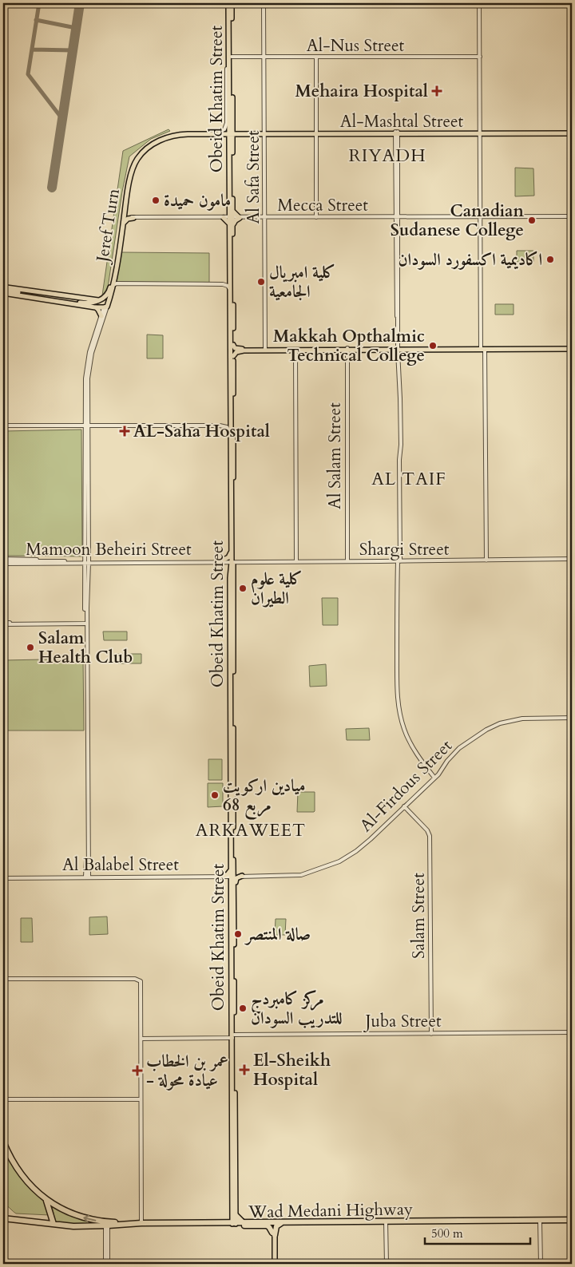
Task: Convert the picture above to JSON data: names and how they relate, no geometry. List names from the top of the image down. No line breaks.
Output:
{"streets":{"highway":["Wad Medani Highway"],"main road":["Obeid Khatim Street","Al-Mashtal Street","Jeref Turn"],"street":["Al-Nus Street","Al Safa Street","Mecca Street","Al Salam Street","Mamoon Beheiri Street","Shargi Street","Al-Firdous Street","Al Balabel Street","Salam Street","Juba Street"]},"crossings":[["Al-Nus Street","Obeid Khatim Street"],["Al-Nus Street","Al Safa Street"],["Obeid Khatim Street","Al-Mashtal Street"],["Obeid Khatim Street","Mecca Street"],["Obeid Khatim Street","Jeref Turn"],["Obeid Khatim Street","Mamoon Beheiri Street"],["Obeid Khatim Street","Shargi Street"],["Obeid Khatim Street","Al-Firdous Street"],["Obeid Khatim Street","Al Balabel Street"],["Obeid Khatim Street","Juba Street"],["Obeid Khatim Street","Wad Medani Highway"],["Al-Mashtal Street","Al Safa Street"],["Al-Mashtal Street","Jeref Turn"],["Al Safa Street","Mecca Street"],["Al Salam Street","Shargi Street"],["Mamoon Beheiri Street","Shargi Street"],["Al-Firdous Street","Al Balabel Street"],["Al-Firdous Street","Salam Street"],["Salam Street","Juba Street"]],"districts":["RIYADH","AL TAIF","ARKAWEET"],"places":{"health":["Mehaira Hospital","AL-Saha Hospital","El-Sheikh Hospital","عمر بن الخطاب - عيادة محولة"],"other":["مامون حميدة","Canadian Sudanese College","اكاديمية اكسفورد السودان","كلية امبريال الجامعية","Makkah Opthalmic Technical College","كلية علوم الطيران","Salam Health Club","ميادين اركويت مربع 68","صالة المنتصر","مركز كامبردج للتدريب السودان"]},"scale_bar":"500 m"}
